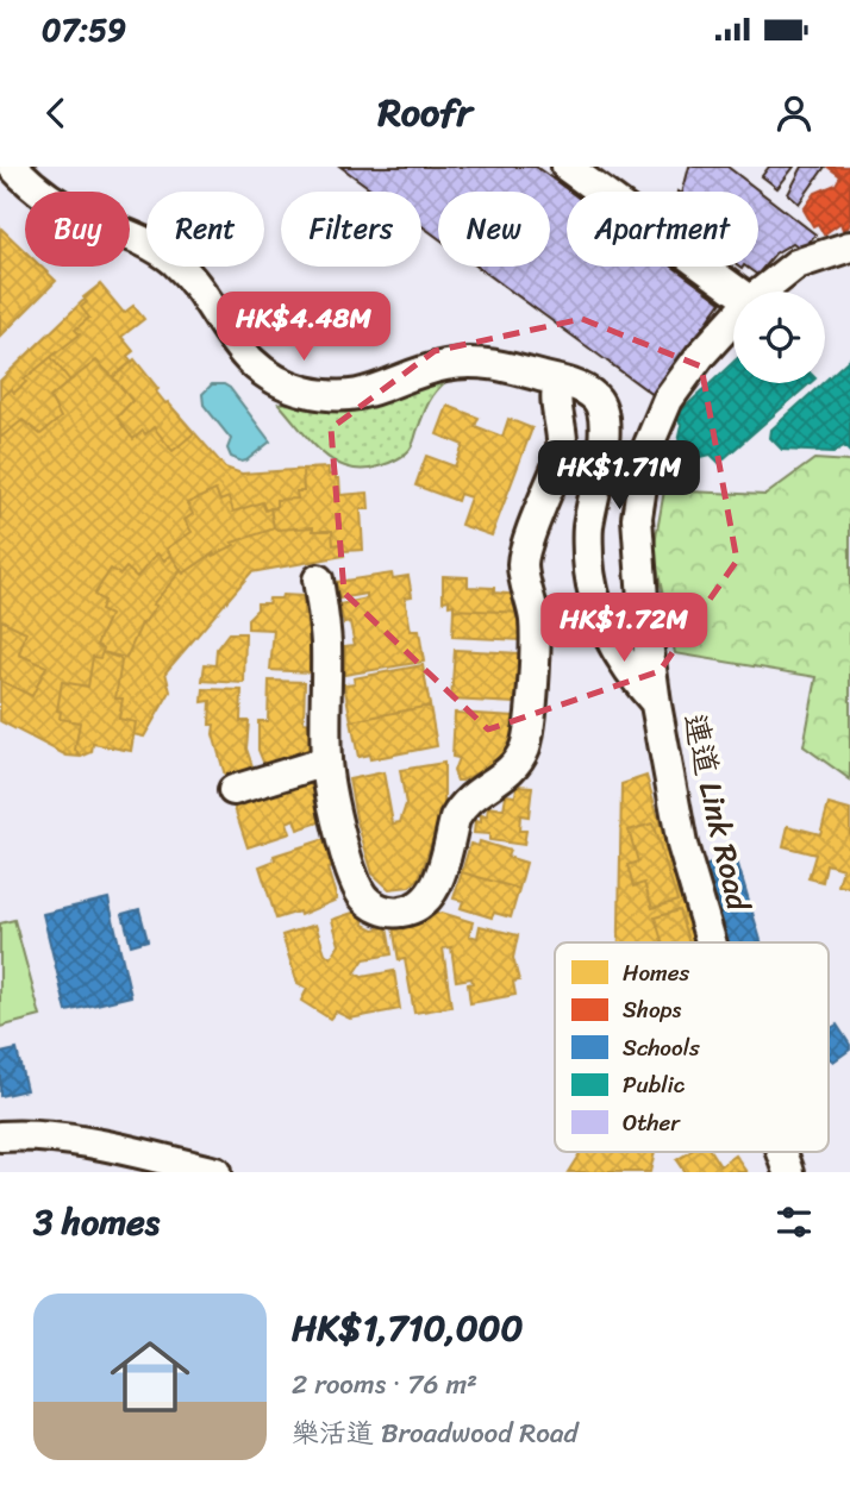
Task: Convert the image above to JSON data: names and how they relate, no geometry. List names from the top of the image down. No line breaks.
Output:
{"streets":{"street":["連道 Link Road"]},"legend":["Homes","Shops","Schools","Public","Other"],"page":{"status":"07:59","header":"Roofr","chip":["Buy","Rent","Filters","New","Apartment"],"price":["HK$4.48M","HK$1.71M","HK$1.72M"],"heading":"3 homes","list":[{"name":"HK$1,710,000","note":"2 rooms · 76 m² · 樂活道 Broadwood Road"}]}}
